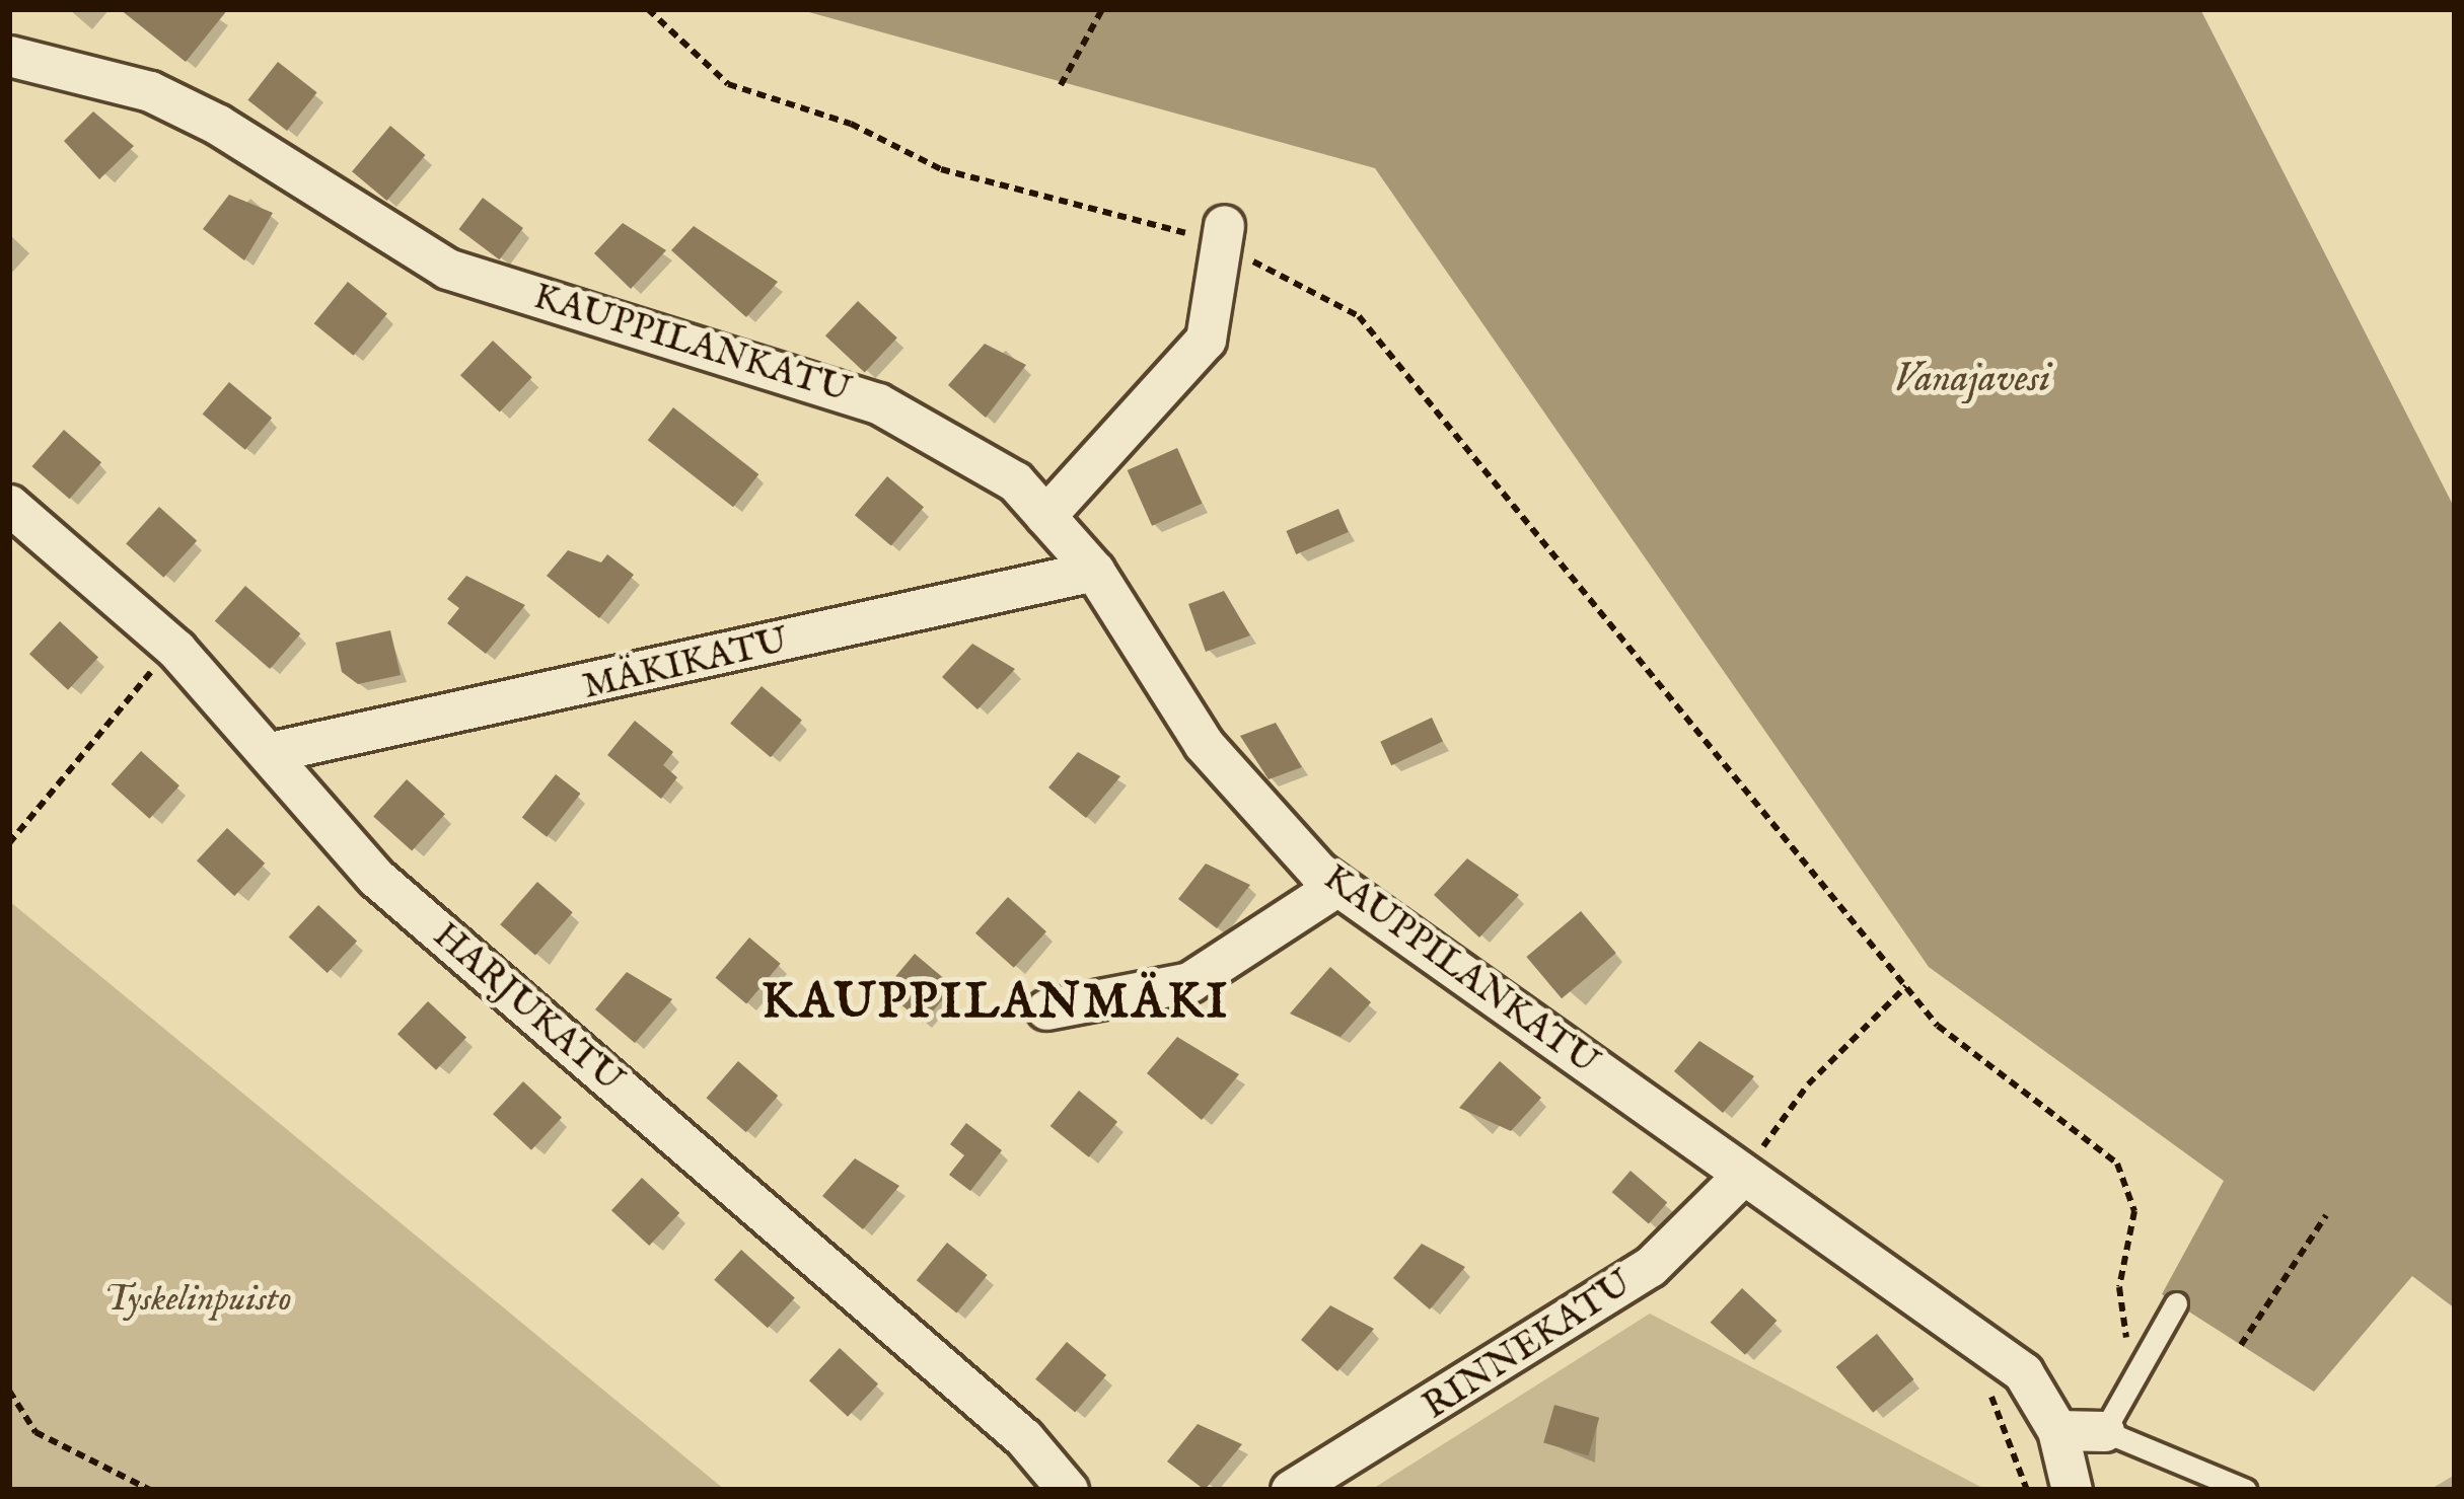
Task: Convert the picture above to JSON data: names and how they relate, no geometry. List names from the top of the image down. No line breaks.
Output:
{"streets":{"street":["KAUPPILANKATU","MÄKIKATU","HARJUKATU","RINNEKATU"]},"crossings":[["KAUPPILANKATU","MÄKIKATU"],["KAUPPILANKATU","RINNEKATU"],["MÄKIKATU","HARJUKATU"]],"districts":["KAUPPILANMÄKI"],"water":["Vanajavesi"],"parks":["Tyskelinpuisto"]}
